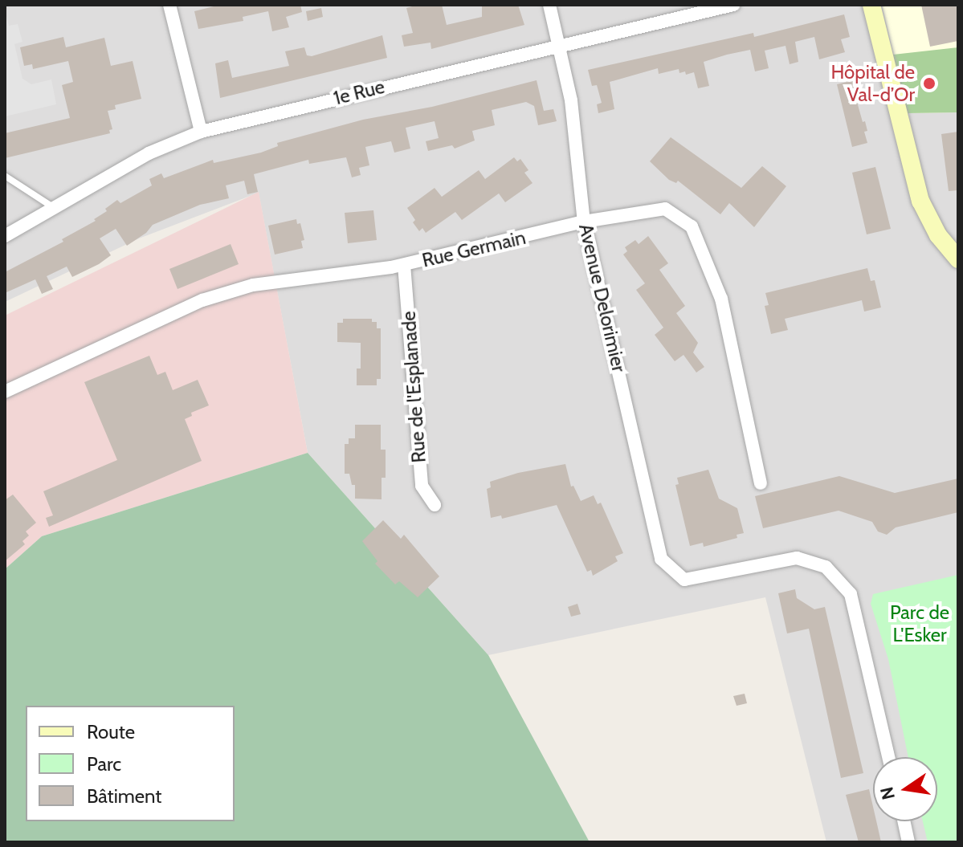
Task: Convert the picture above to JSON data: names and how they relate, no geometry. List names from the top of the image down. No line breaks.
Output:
{"streets":{"street":["1e Rue","Rue Germain","Avenue Delorimier","Rue de l'Esplanade"]},"crossings":[["1e Rue","Avenue Delorimier"],["Rue Germain","Avenue Delorimier"],["Rue Germain","Rue de l'Esplanade"]],"parks":["Parc de L'Esker"],"places":["Hôpital de Val-d’Or"],"legend":["Route","Parc","Bâtiment"],"north":"left"}
